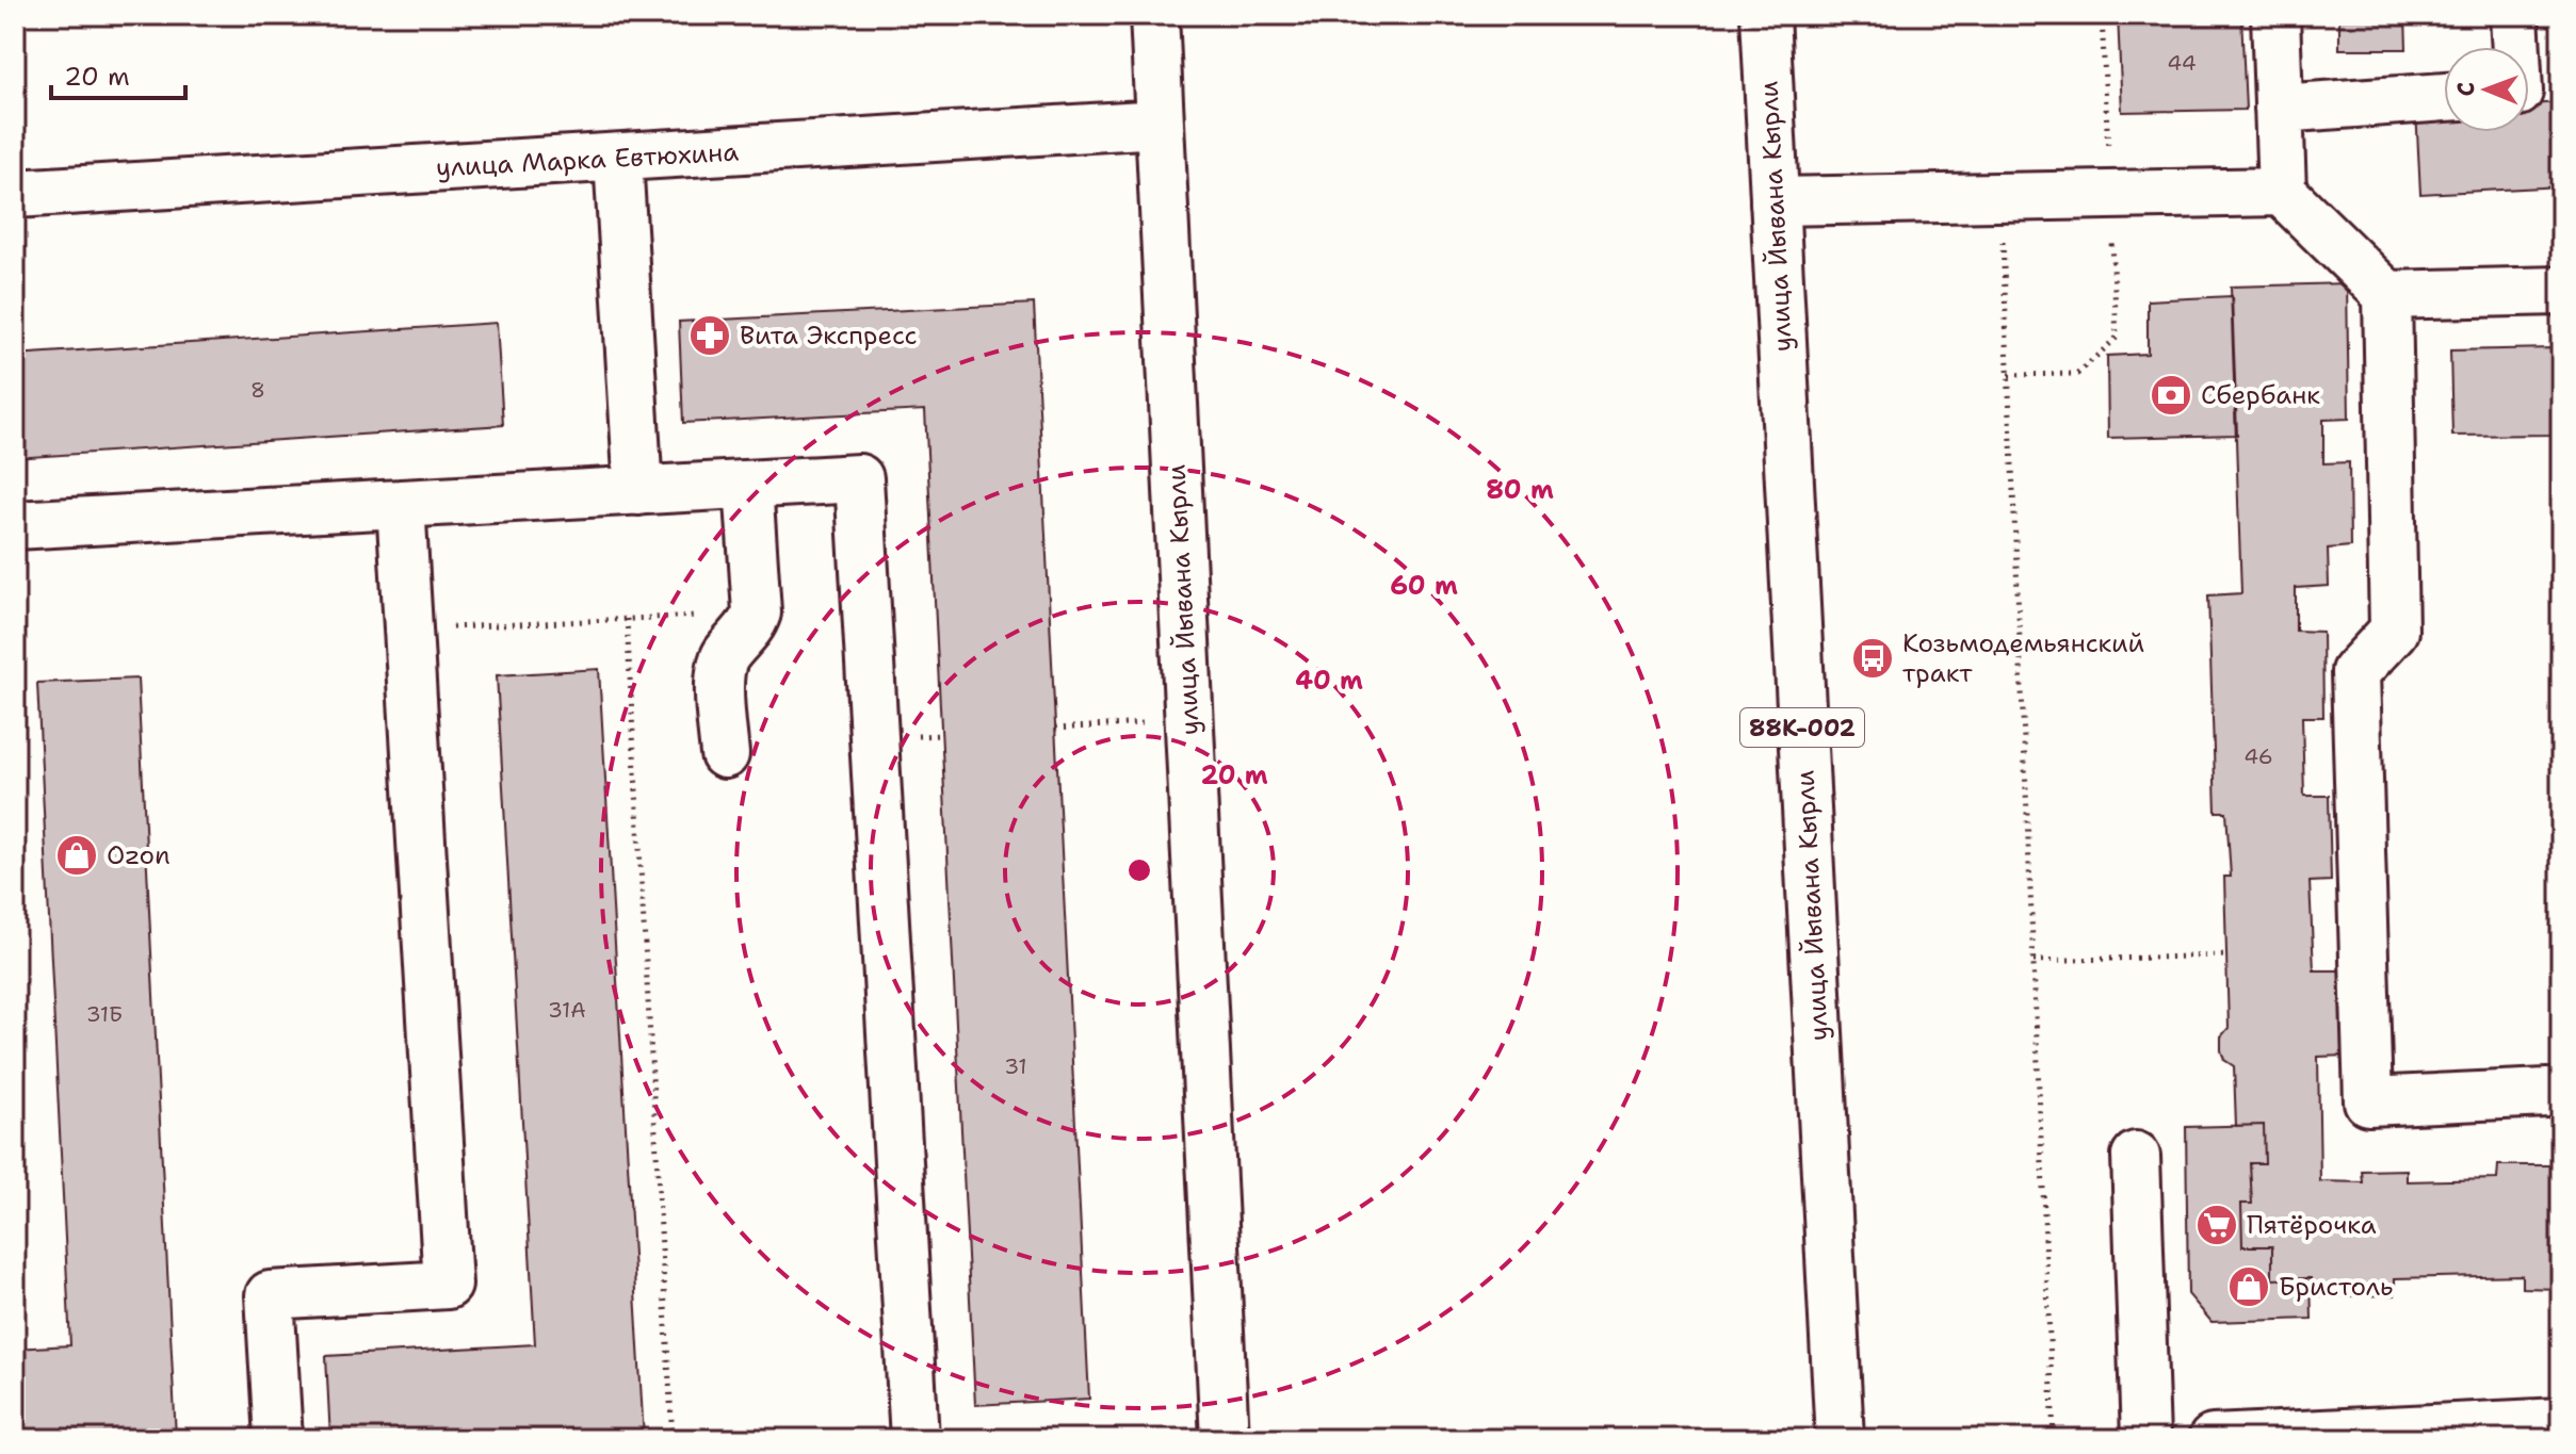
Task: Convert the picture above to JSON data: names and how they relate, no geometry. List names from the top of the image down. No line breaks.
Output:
{"streets":{"street":["улица Марка Евтюхина","улица Йывана Кырли","88К-002"]},"crossings":[["улица Марка Евтюхина","улица Йывана Кырли"]],"places":{"pharmacy":["Вита Экспресс"],"bank":["Сбербанк"],"bus stop":["Козьмодемьянский тракт"],"shop":["Ozon","Бристоль"],"supermarket":["Пятёрочка"]},"house_numbers":["44","8","46","31А","31Б","31"],"scale_bar":"20 m","north":"left","rings":["80 m","60 m","40 m","20 m"]}
